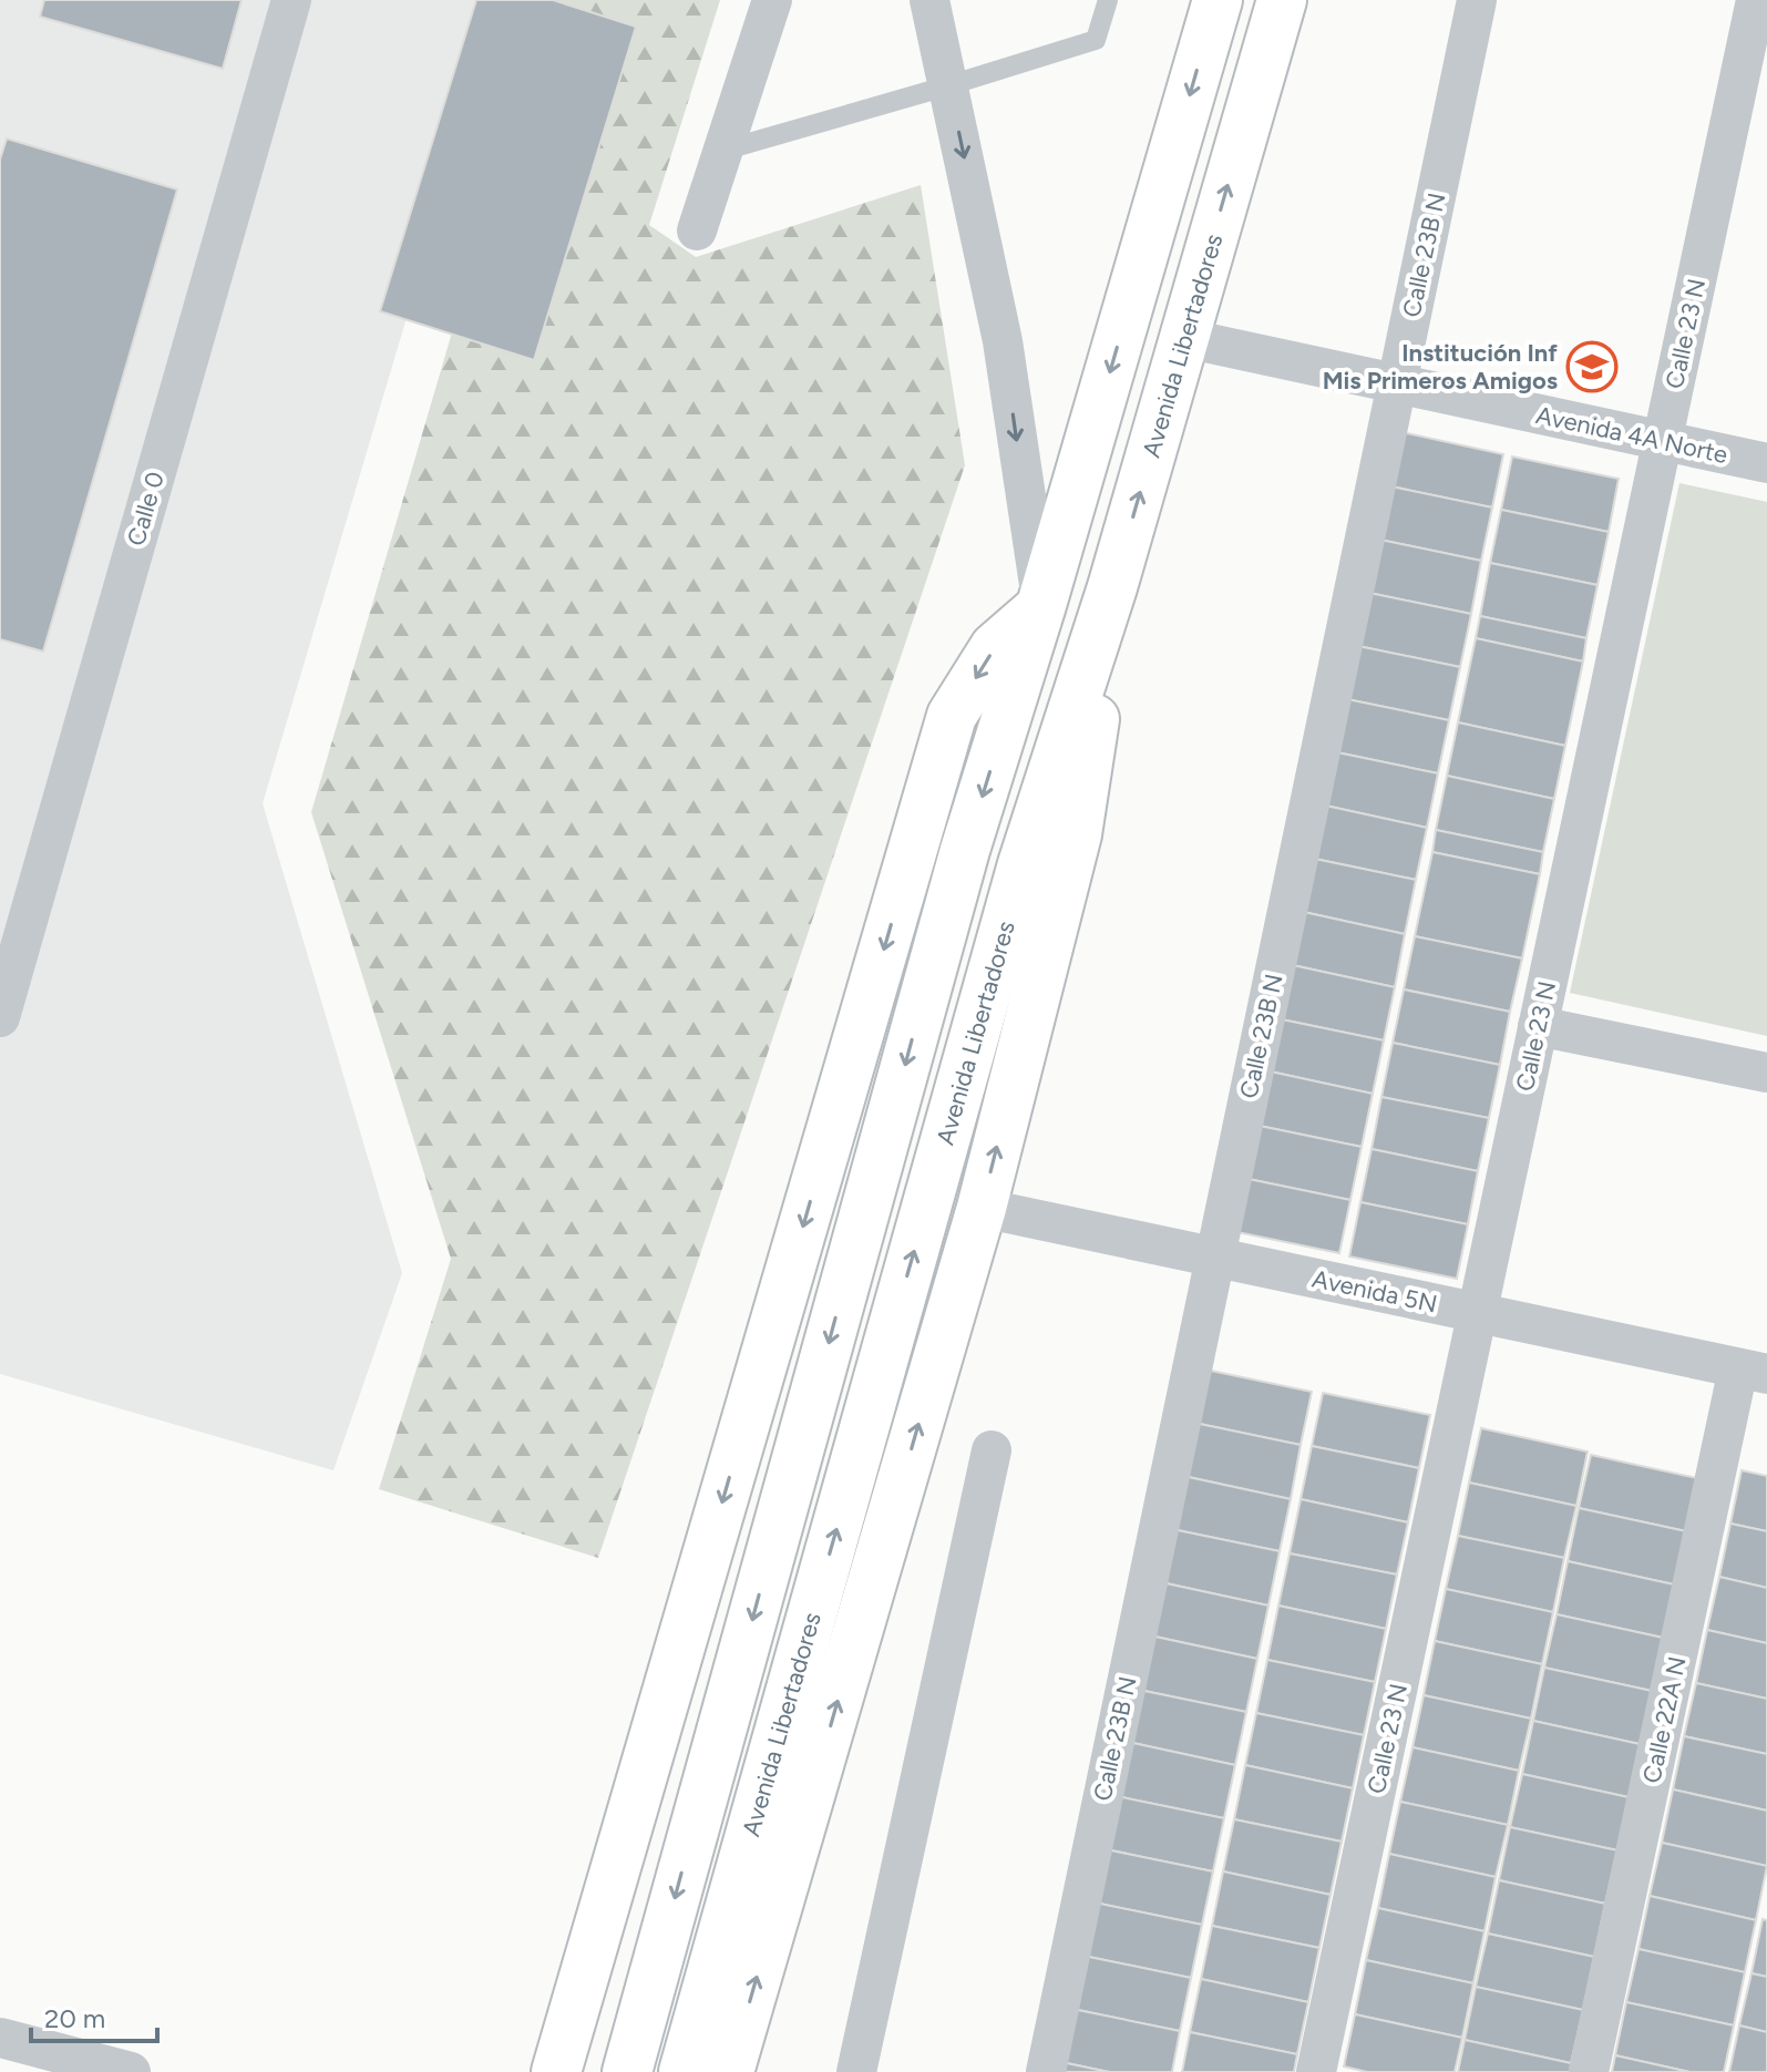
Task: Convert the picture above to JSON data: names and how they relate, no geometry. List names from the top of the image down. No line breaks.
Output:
{"streets":{"main road":["Avenida Libertadores"],"street":["Calle 23B N","Calle 23 N","Avenida 4A Norte","Calle 0","Avenida 5N","Calle 22A N"]},"crossings":[["Calle 23B N","Avenida 4A Norte"],["Calle 23B N","Avenida 5N"],["Calle 23 N","Avenida 4A Norte"],["Calle 23 N","Avenida 5N"],["Avenida Libertadores","Avenida 4A Norte"],["Avenida 5N","Calle 22A N"]],"places":{"school or university":["Institución Inf Mis Primeros Amigos"]},"scale_bar":"20 m"}
